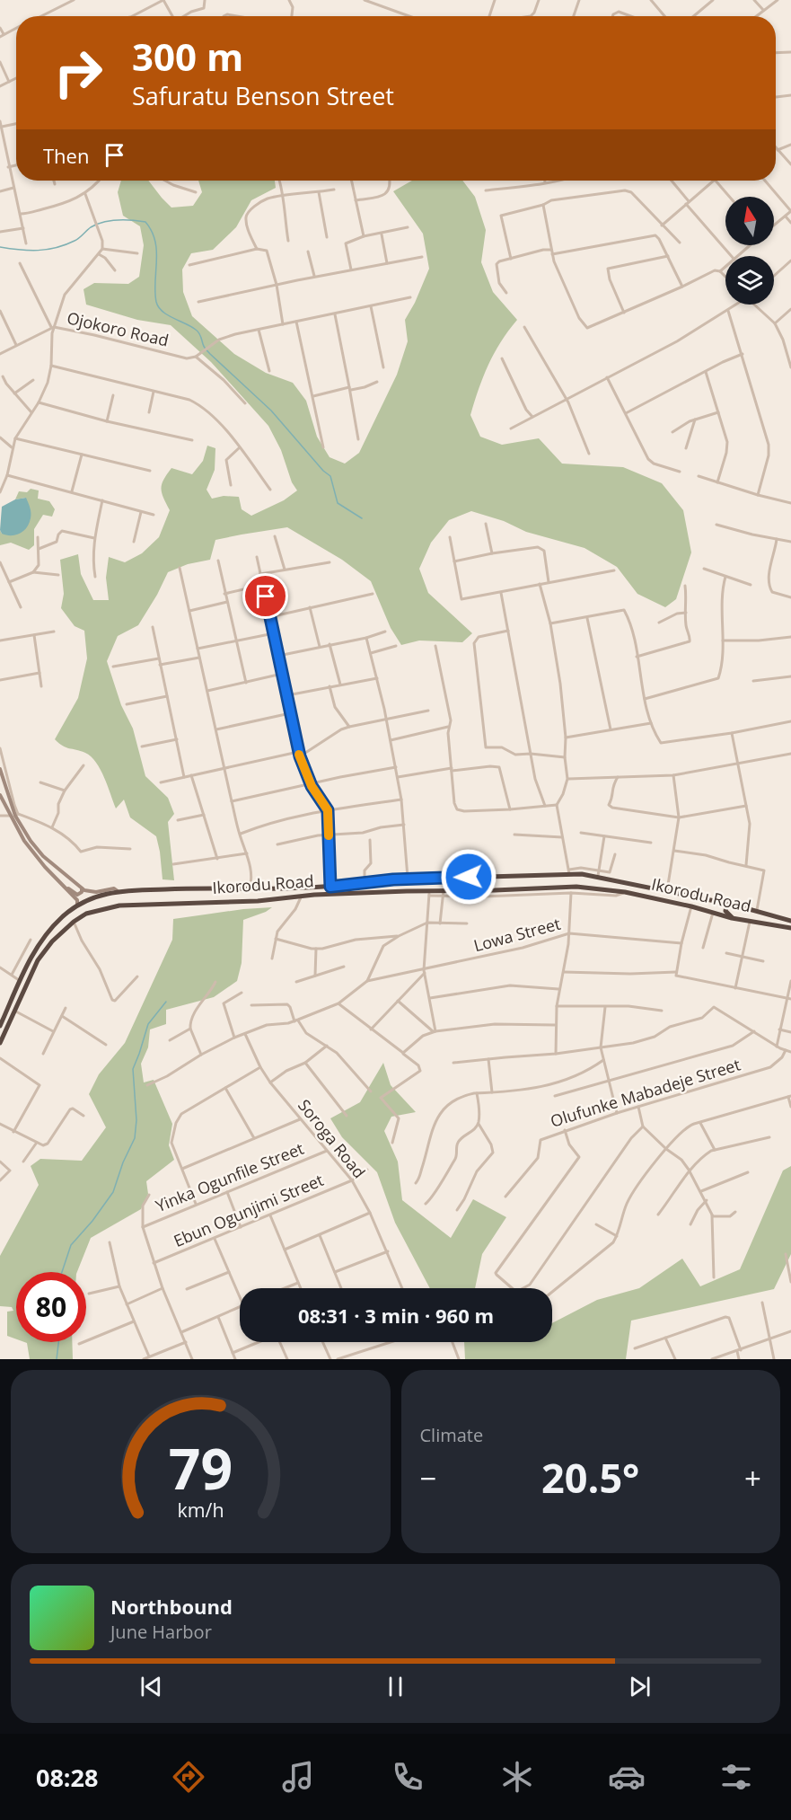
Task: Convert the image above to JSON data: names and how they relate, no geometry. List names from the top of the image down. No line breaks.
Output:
{"streets":{"highway":["Ikorodu Road"],"street":["Ojokoro Road","Lowa Street","Olufunke Mabadeje Street","Soroga Road","Yinka Ogunfile Street","Ebun Ogunjimi Street"]},"crossings":[["Soroga Road","Yinka Ogunfile Street"],["Soroga Road","Ebun Ogunjimi Street"]],"north":"top","page":{"turn":["300 m","Safuratu Benson Street"],"then":"Then","limit":"80","trip":"08:31 · 3 min · 960 m","tile":"Climate","heat":["−","20.5°","+"],"song":["Northbound","June Harbor"],"tabs":"08:28","gauge":["79","km/h"]}}
